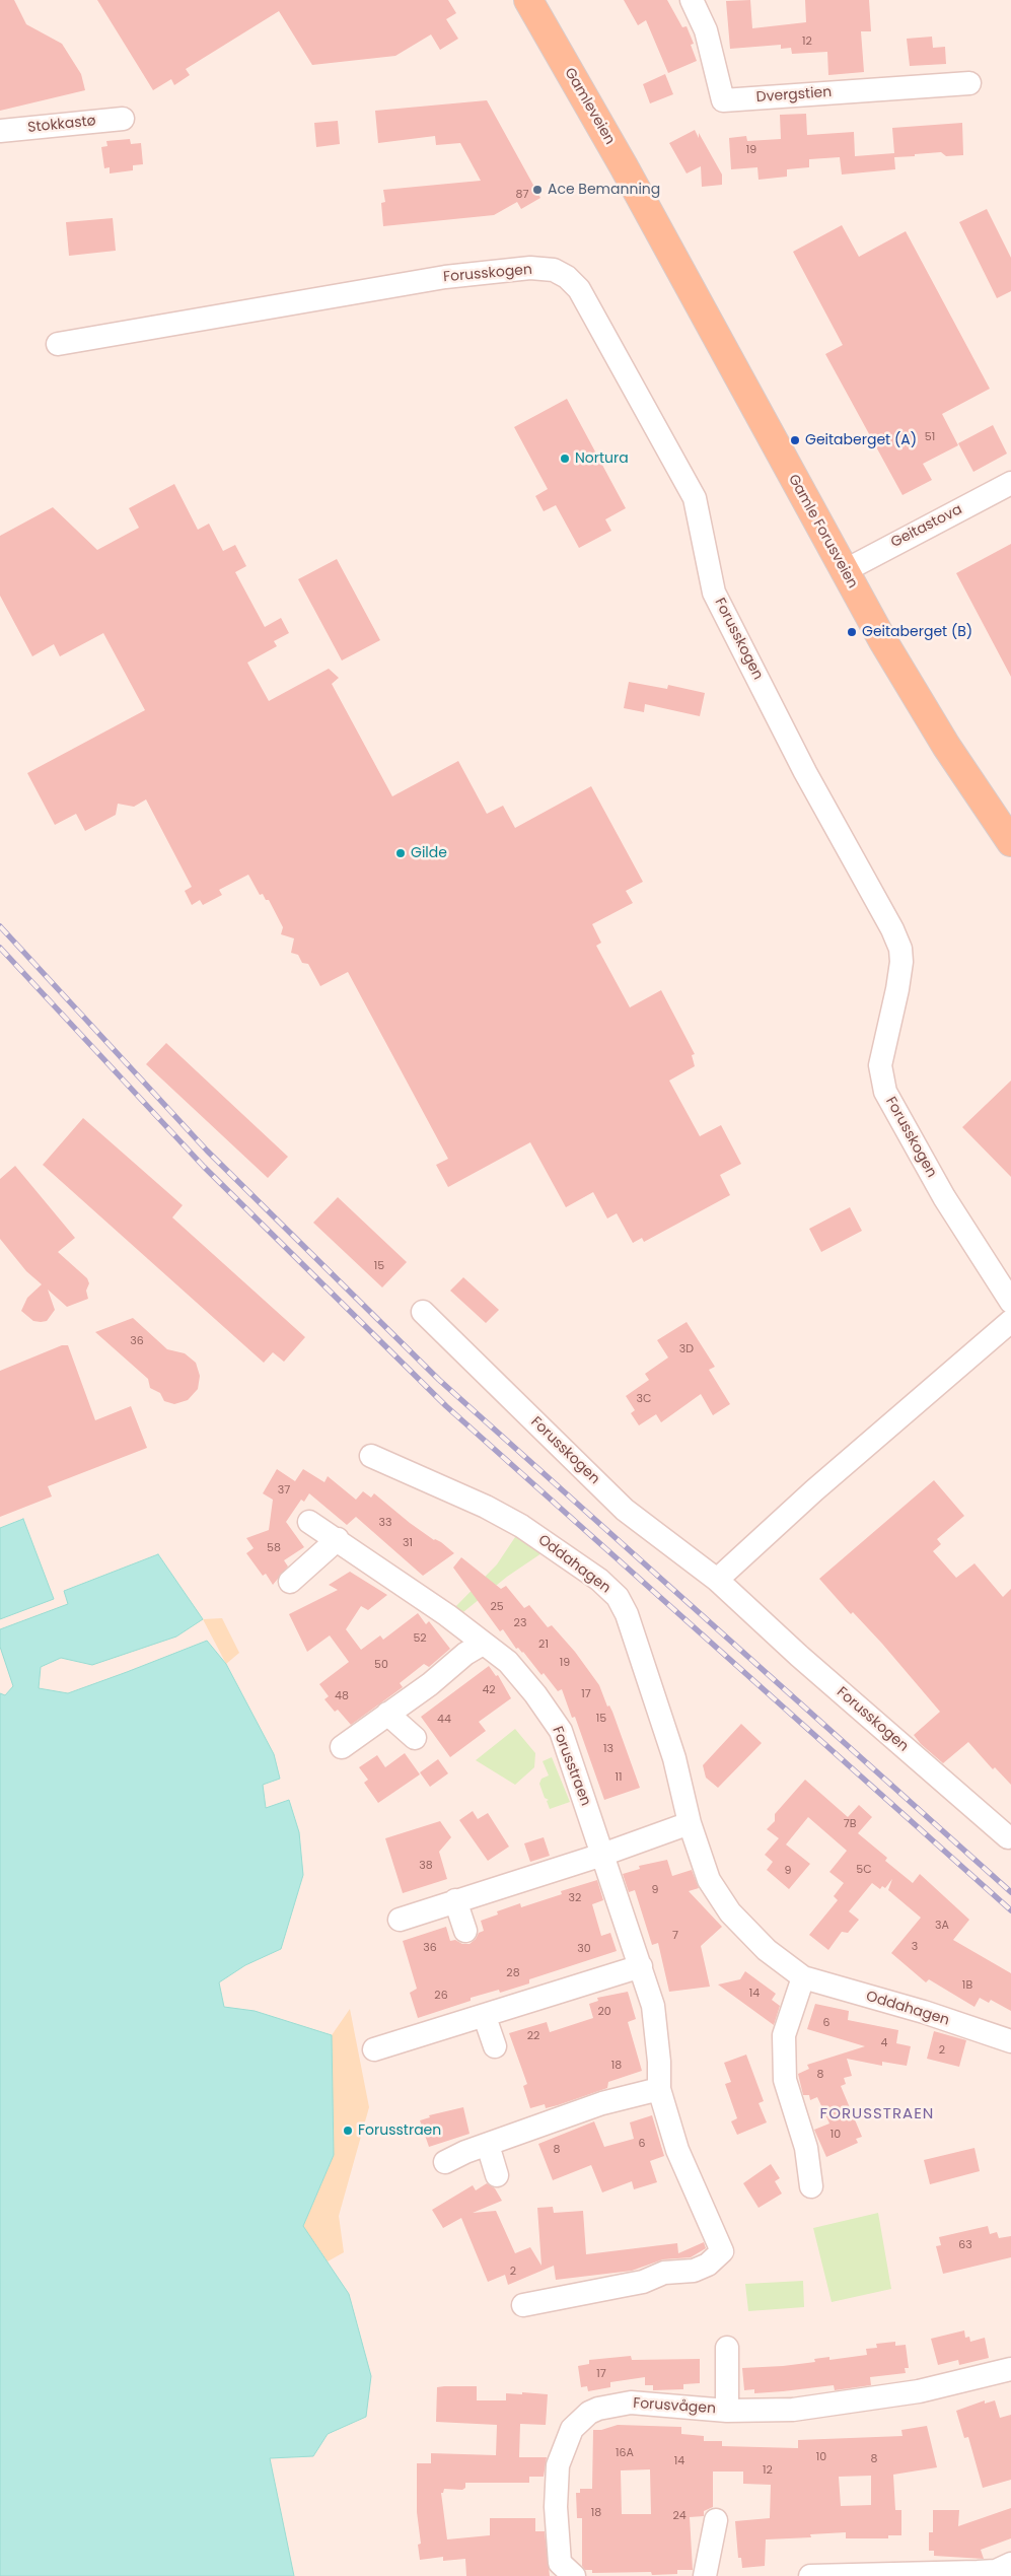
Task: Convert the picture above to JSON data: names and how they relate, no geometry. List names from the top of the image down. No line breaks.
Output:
{"streets":{"main road":["Gamleveien","Gamle Forusveien"],"street":["Dvergstien","Stokkastø","Forusskogen","Geitastova","Oddahagen","Forusstraen","Forusvågen"]},"crossings":[["Gamleveien","Gamle Forusveien"],["Geitastova","Gamle Forusveien"]],"districts":["FORUSSTRAEN"],"places":["Ace Bemanning","Geitaberget (A)","Nortura","Geitaberget (B)","Gilde","Forusstraen"],"house_numbers":["12","19","87","51","15","36","3D","3C","37","33","31","58","25","23","52","21","19","50","42","17","48","15","44","13","11","7B","38","5C","9","9","32","3A","7","3","36","30","28","1B","14","26","20","6","22","4","2","18","8","10","6","8","63","2","17","16A","10","8","14","12","18","24"]}
